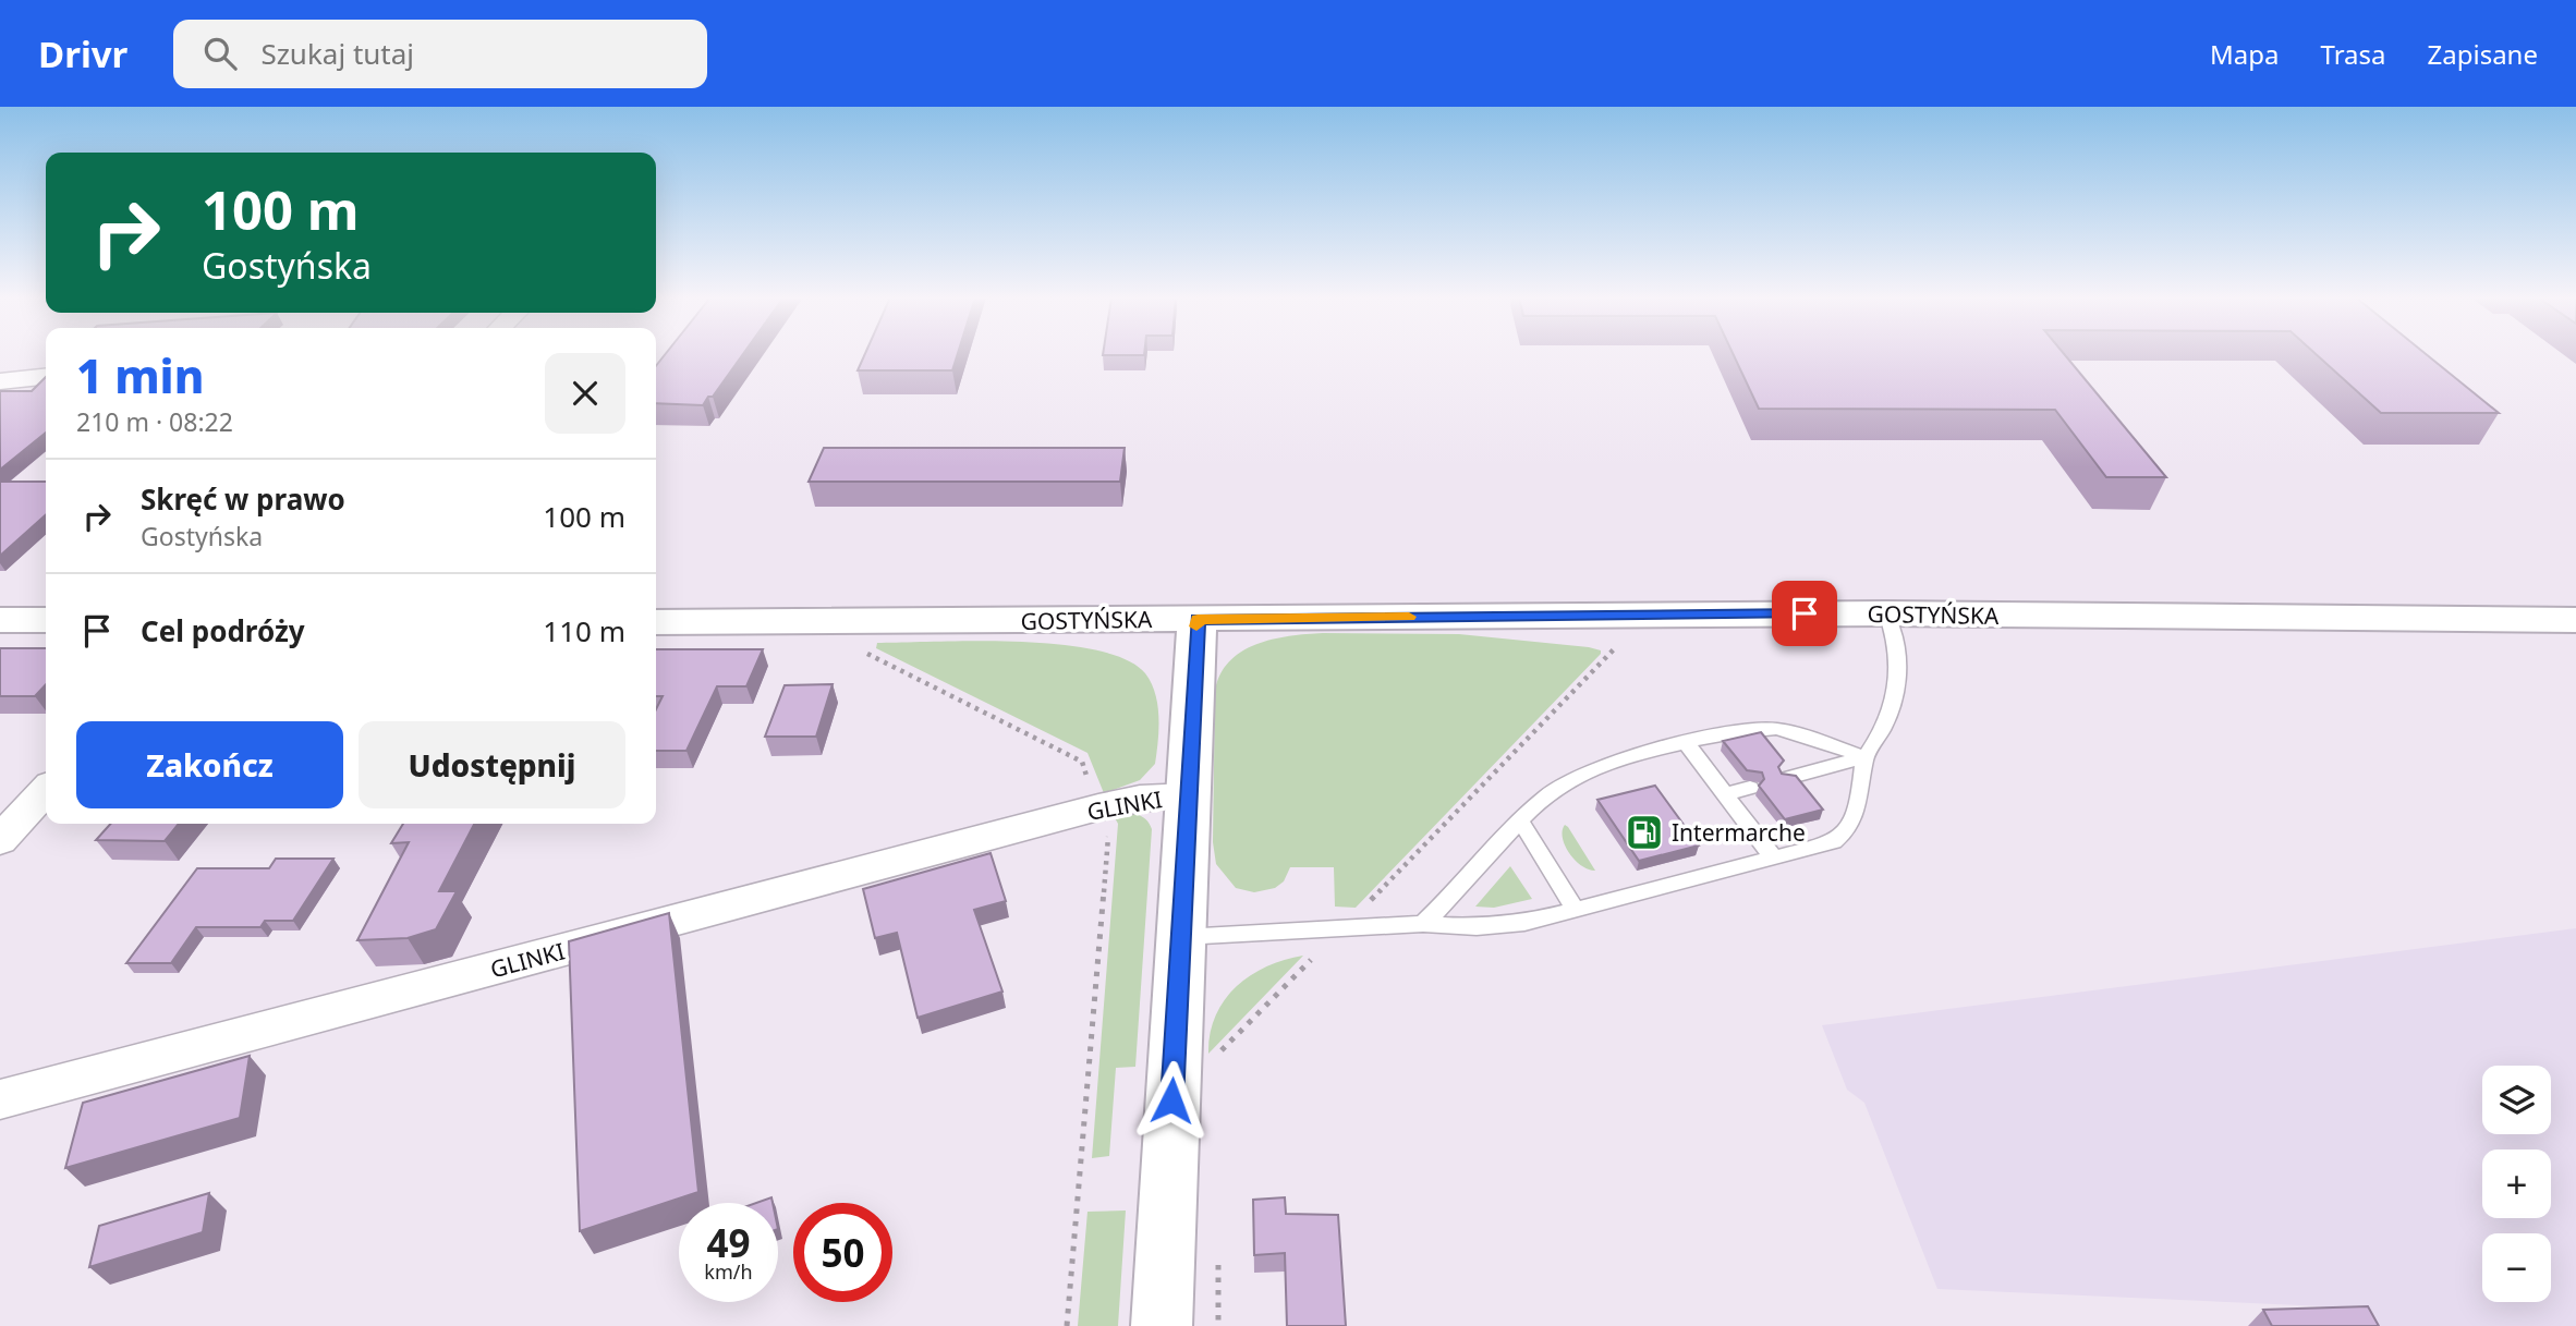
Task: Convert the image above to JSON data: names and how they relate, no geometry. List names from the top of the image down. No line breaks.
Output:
{"streets":{"main road":["GOSTYŃSKA"],"street":["GLINKI"]},"places":{"fuel station":["Intermarche"]},"page":{"header":"Drivr","search":"Szukaj tutaj","nav":["Mapa","Trasa","Zapisane"],"turn":["100 m","Gostyńska"],"heading":["1 min","210 m · 08:22"],"list":[{"name":"Skręć w prawo","note":"Gostyńska","value":"100 m"},{"name":"Cel podróży","value":"110 m"}],"buttons":["Zakończ","Udostępnij"],"map_buttons":["+","−"],"speed":"49 km/h","limit":"50"}}
